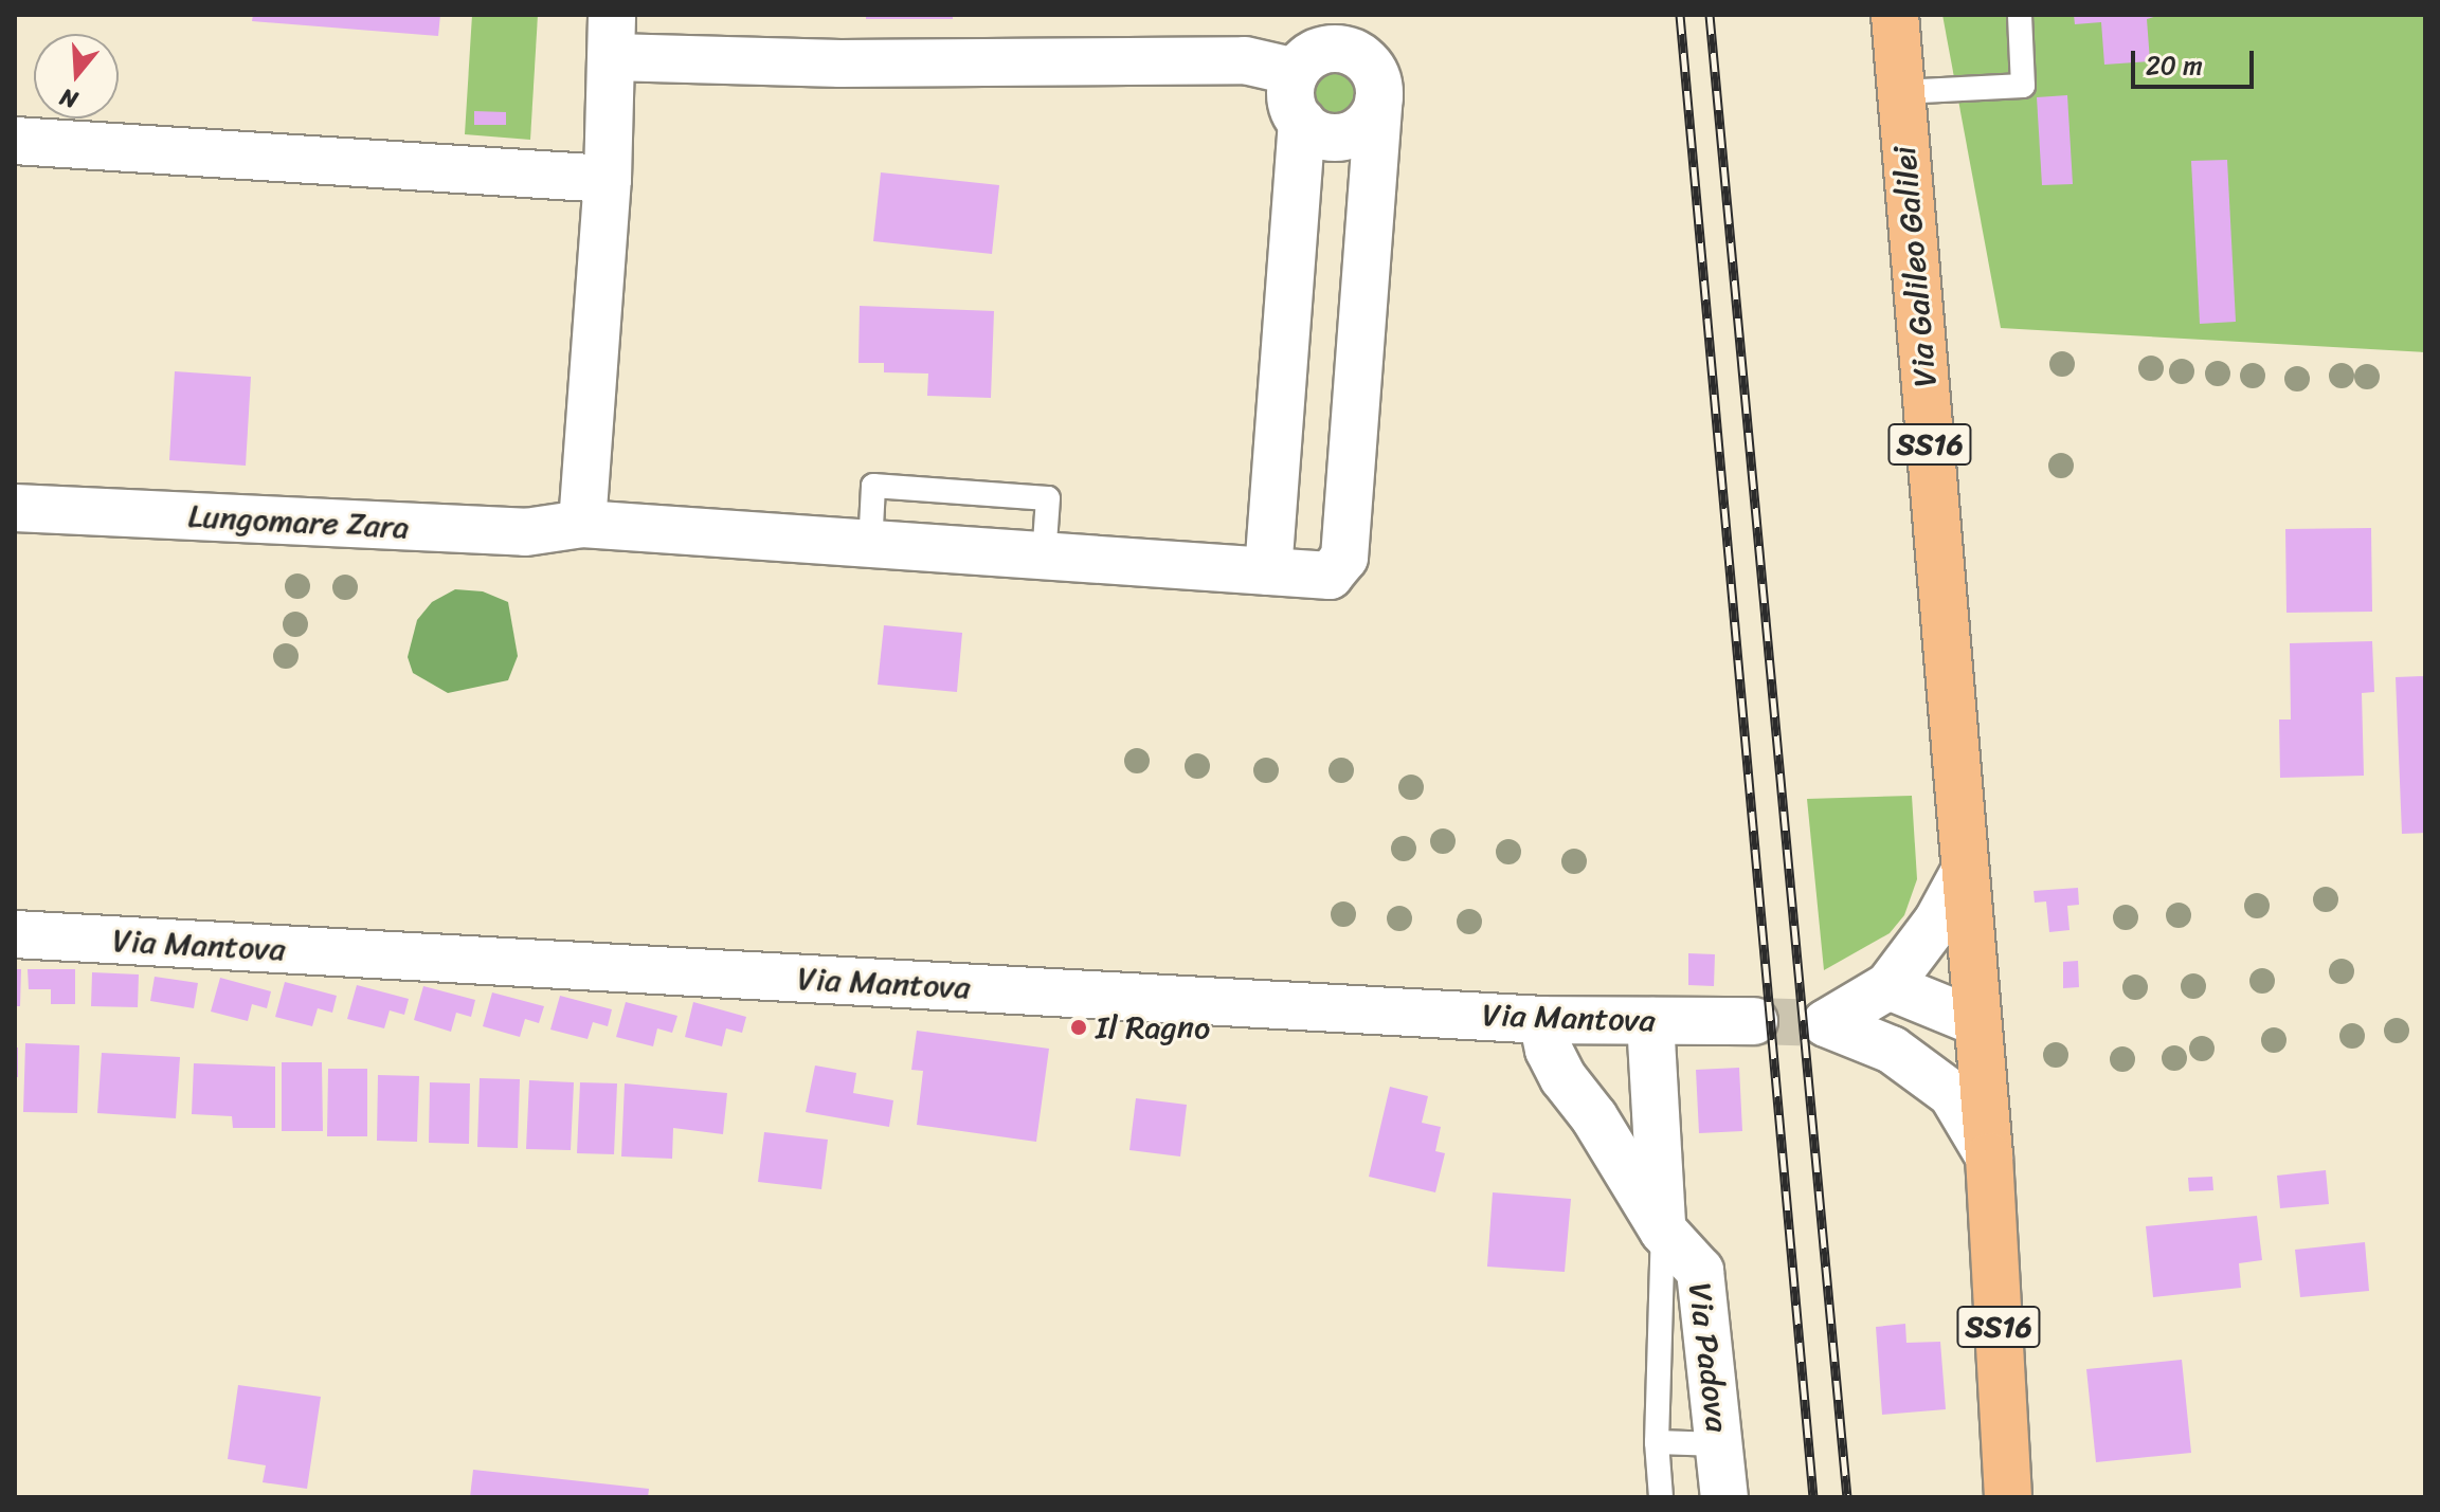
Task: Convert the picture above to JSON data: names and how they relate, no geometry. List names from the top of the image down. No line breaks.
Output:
{"streets":{"main road":["Via Galileo Galilei","SS16"],"street":["Lungomare Zara","Via Mantova","Via Padova"]},"crossings":[["Via Galileo Galilei","SS16"],["Via Mantova","Via Padova"]],"places":["Il Ragno"],"scale_bar":"20 m","north":"bottom"}
